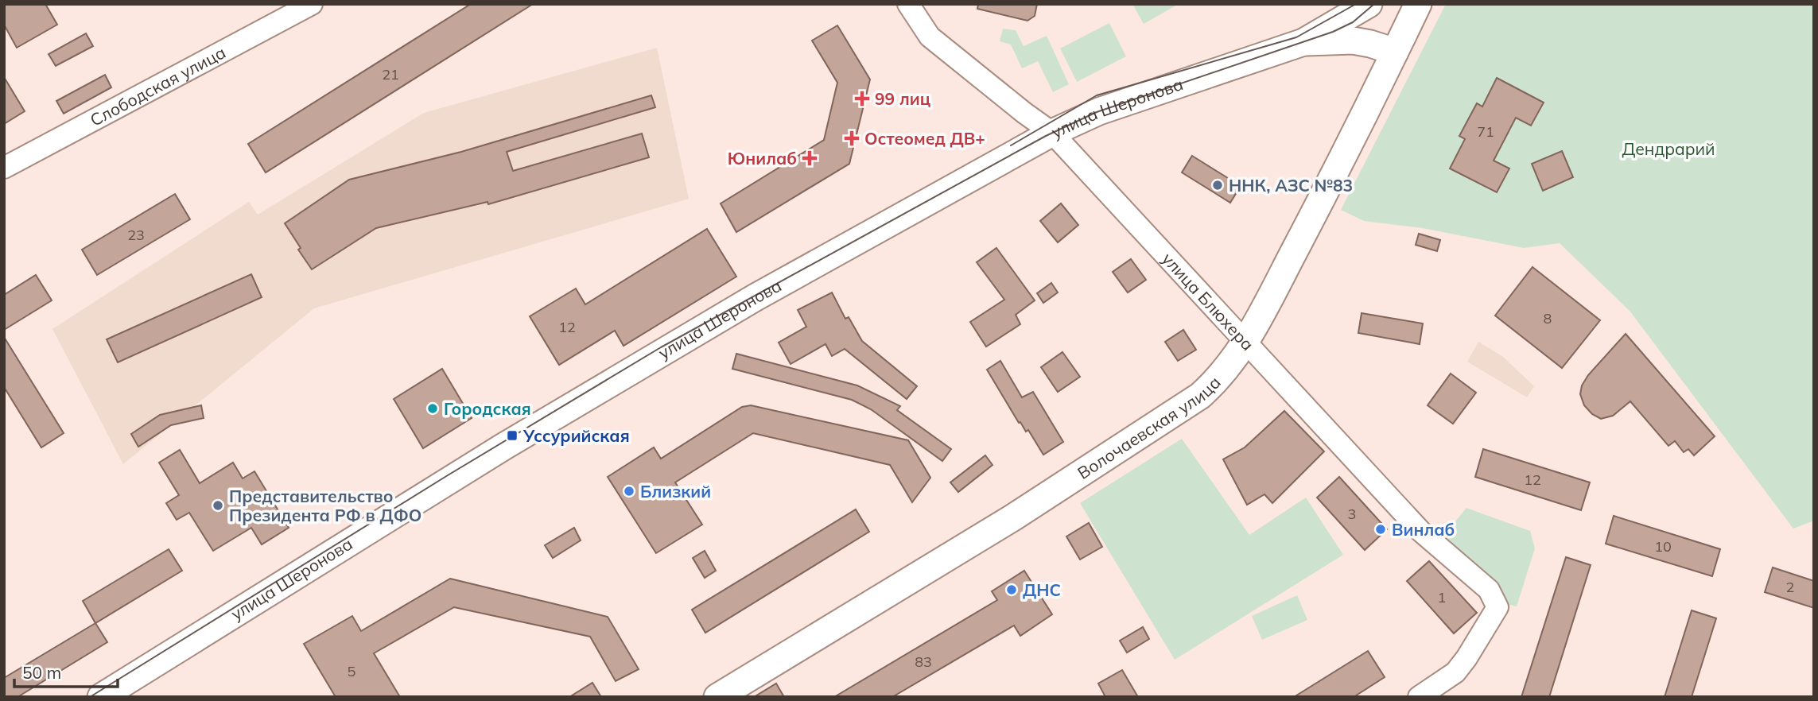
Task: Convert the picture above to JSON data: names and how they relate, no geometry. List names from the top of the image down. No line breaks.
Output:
{"streets":{"main road":["улица Шеронова","Волочаевская улица"],"street":["Слободская улица","улица Блюхера"]},"crossings":[["улица Шеронова","улица Блюхера"],["улица Блюхера","Волочаевская улица"]],"parks":["Дендрарий"],"places":{"health":["99 лиц","Остеомед ДВ+","Юнилаб"],"other":["ННК, АЗС №83","Городская","Близкий","Представительство Президента РФ в ДФО","Винлаб","ДНС"],"transit":["Уссурийская"]},"house_numbers":["21","71","23","8","12","12","3","10","2","1","83","5"],"scale_bar":"50 m"}
